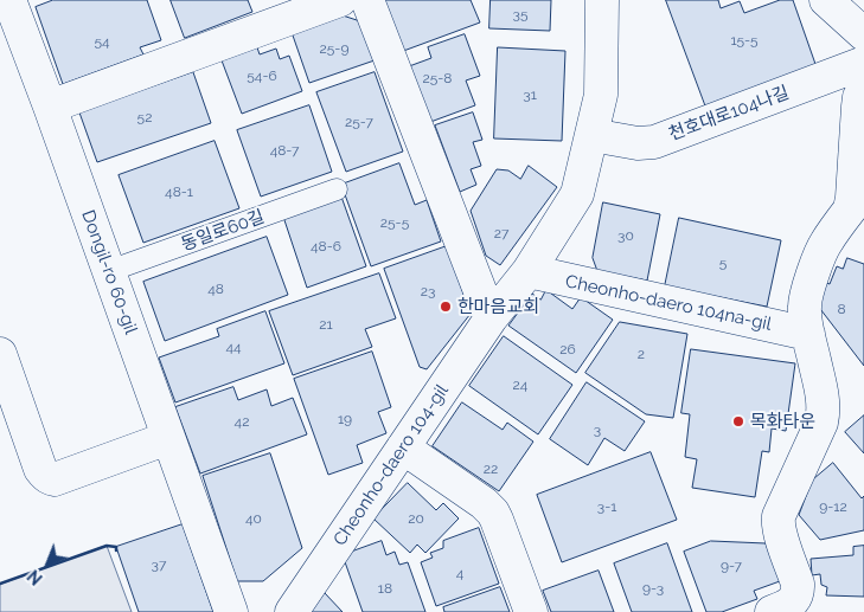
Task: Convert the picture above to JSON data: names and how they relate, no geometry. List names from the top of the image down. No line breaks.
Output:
{"streets":{"street":["천호대로104나길","Dongil-ro 60-gil","Cheonho-daero 104na-gil","Cheonho-daero 104-gil"],"lane":["동일로60길"]},"crossings":[["천호대로104나길","Cheonho-daero 104-gil"],["동일로60길","Dongil-ro 60-gil"],["Cheonho-daero 104na-gil","Cheonho-daero 104-gil"]],"places":["한마음교회","목화타운"],"house_numbers":["35","15-5","54","25-9","54-6","25-8","31","52","25-7","48-7","48-1","25-5","27","30","48-6","5","48","23","8","21","44","26","2","24","19","42","3","22","3-1","9-12","40","20","37","9-7","4","18","9-3"],"north":"bottom left"}
